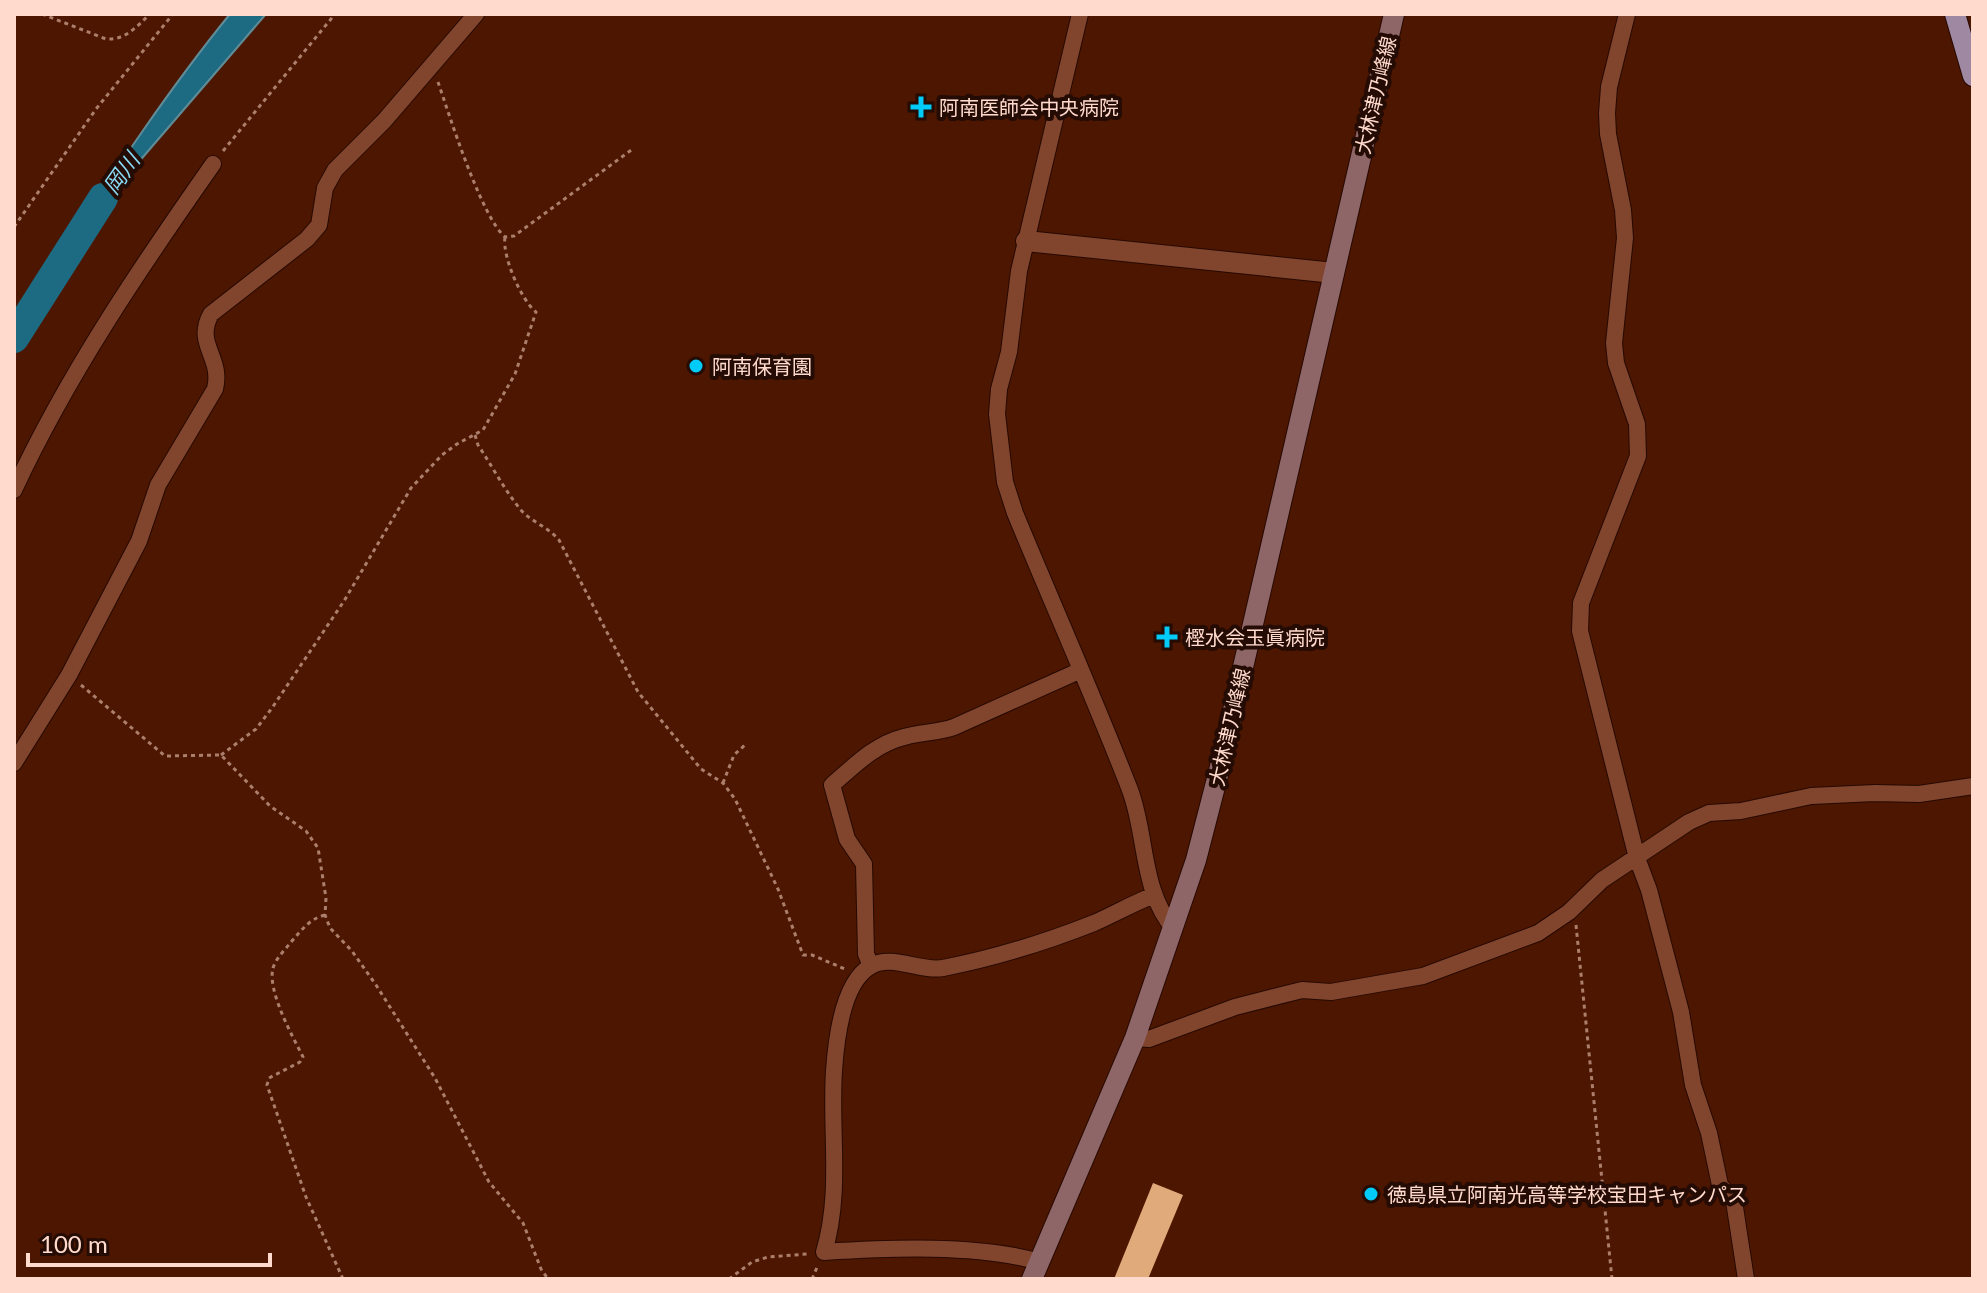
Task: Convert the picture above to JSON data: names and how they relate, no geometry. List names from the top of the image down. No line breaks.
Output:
{"streets":{"main road":["大林津乃峰線"]},"water":["岡川"],"places":{"health":["阿南医師会中央病院","樫水会玉眞病院"],"other":["阿南保育園","徳島県立阿南光高等学校宝田キャンパス"]},"scale_bar":"100 m"}
